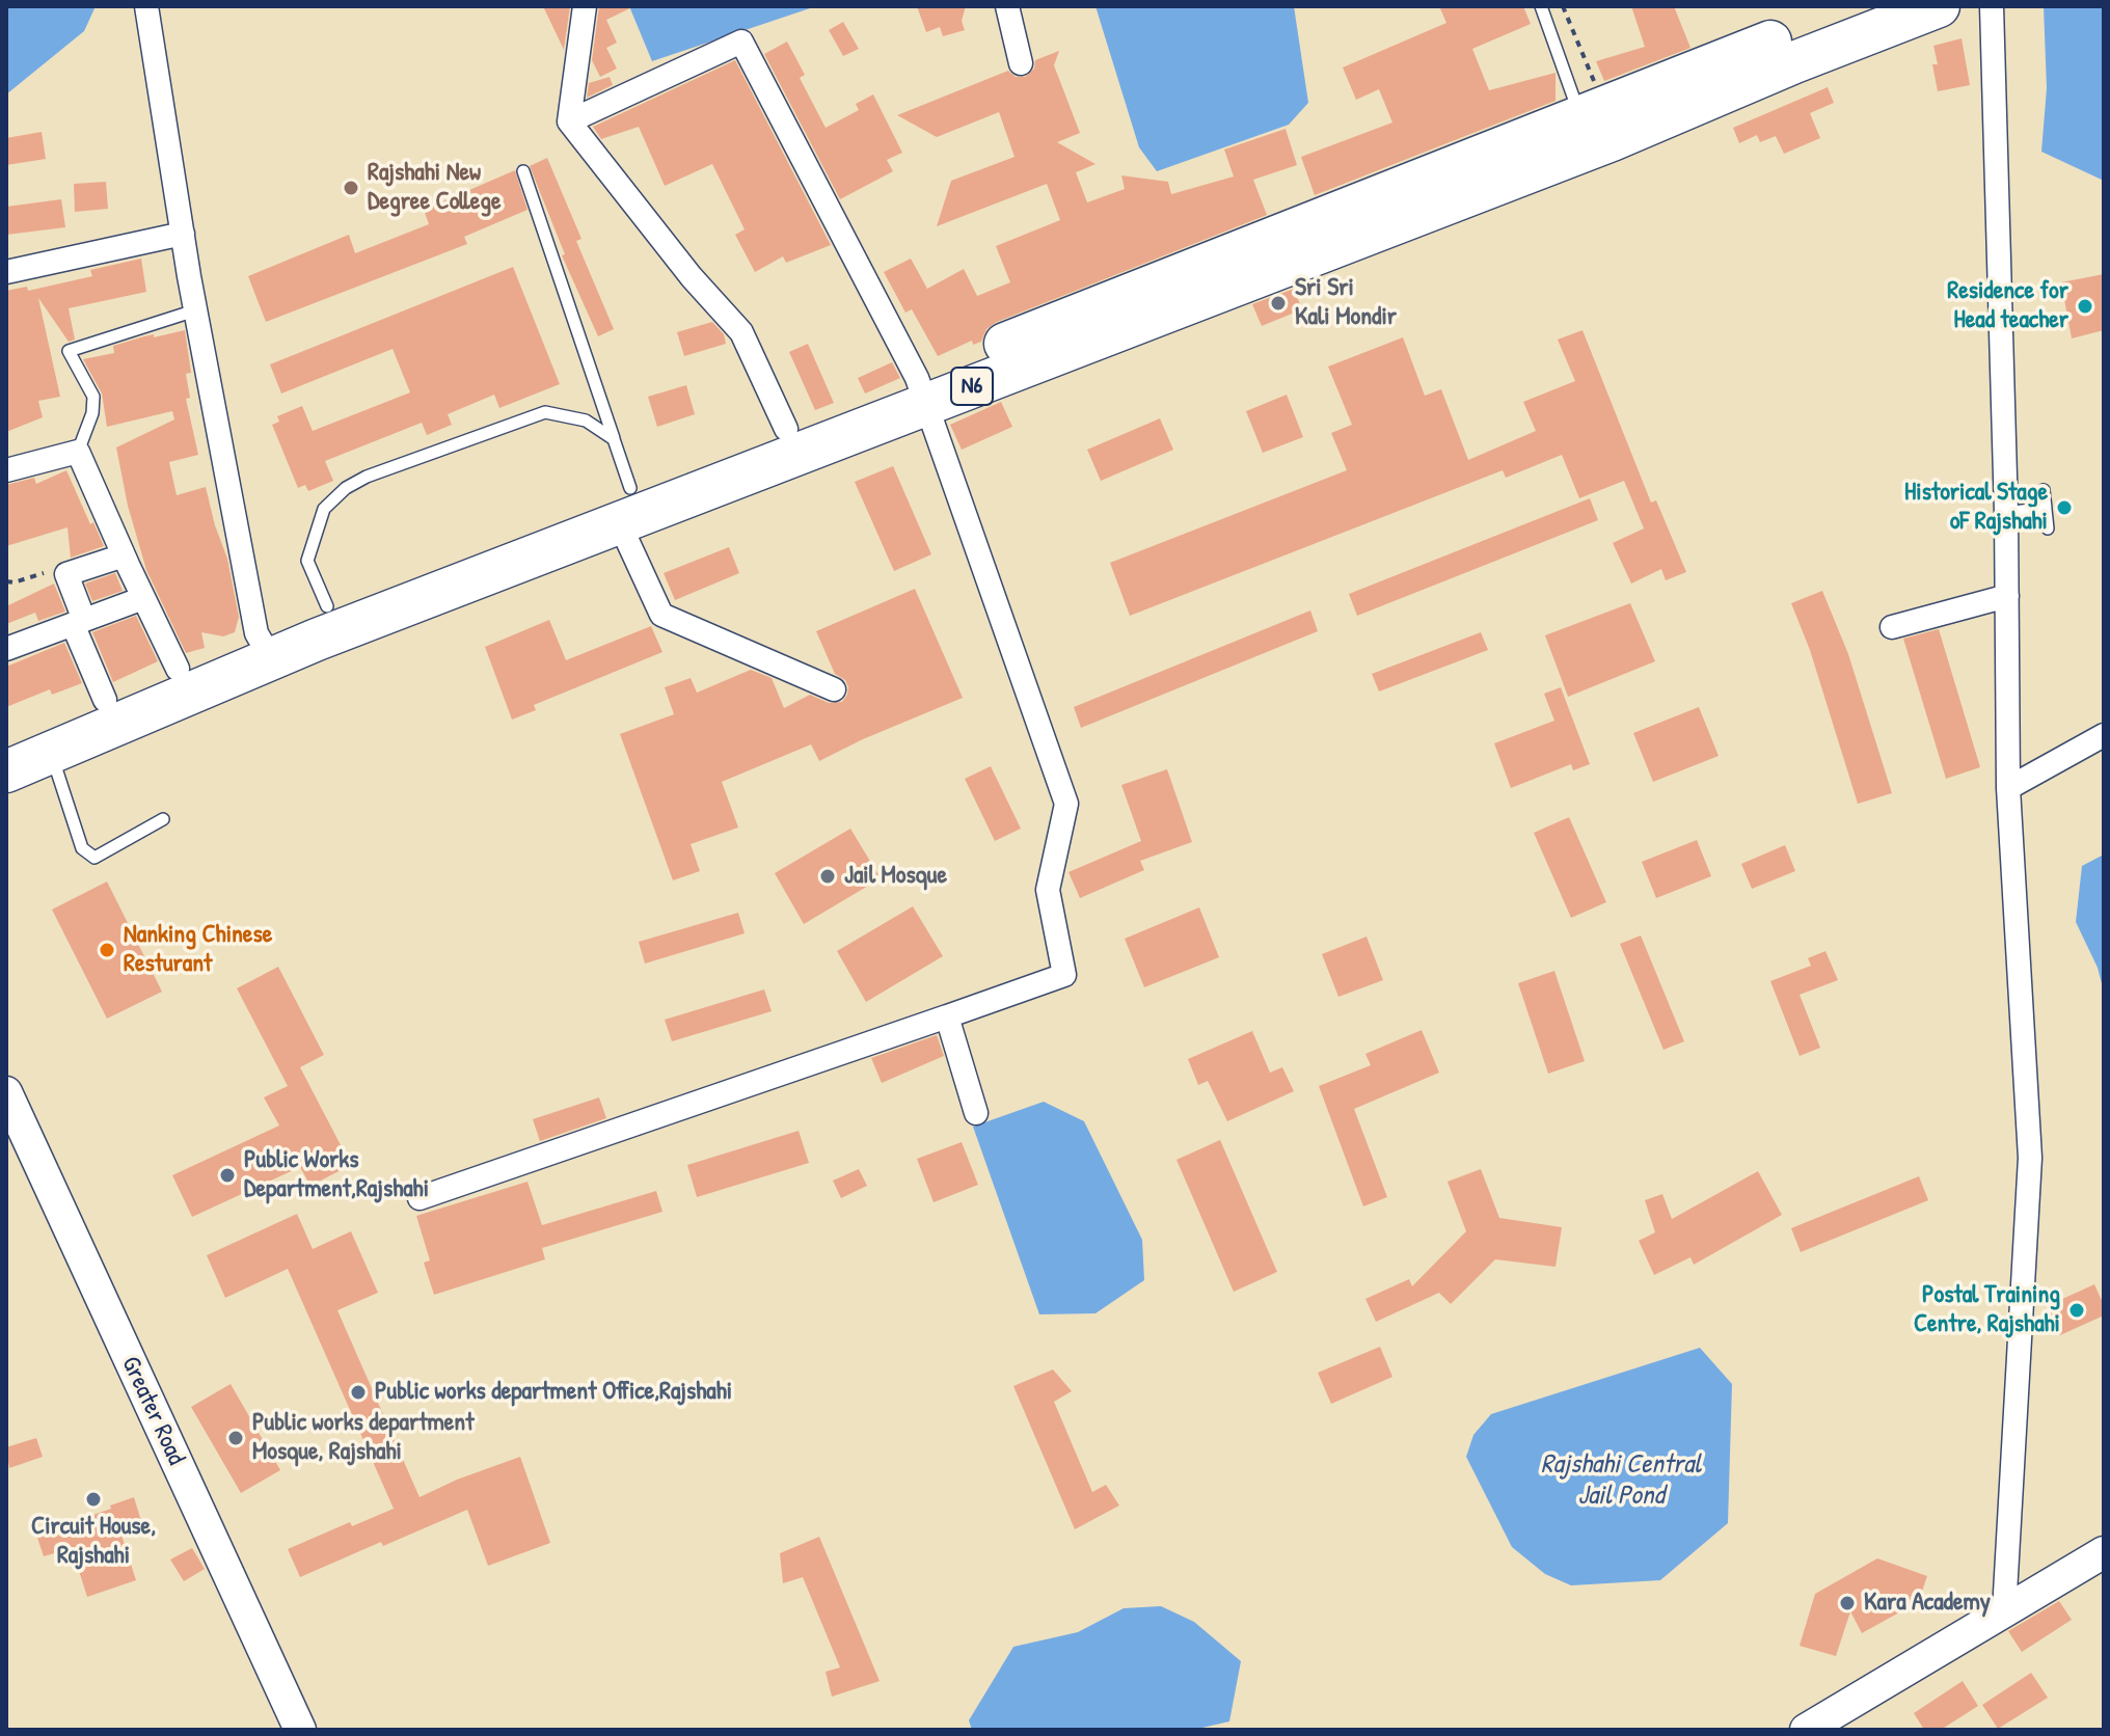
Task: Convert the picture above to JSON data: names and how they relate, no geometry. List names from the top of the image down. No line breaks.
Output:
{"streets":{"highway":["N6"],"street":["Greater Road"]},"water":["Rajshahi Central Jail Pond"],"places":["Rajshahi New Degree College","Sri Sri Kali Mondir","Residence for Head teacher","Historical Stage oF Rajshahi","Jail Mosque","Nanking Chinese Resturant","Public Works Department,Rajshahi","Postal Training Centre, Rajshahi","Public works department Office,Rajshahi","Public works department Mosque, Rajshahi","Circuit House, Rajshahi","Kara Academy"]}
